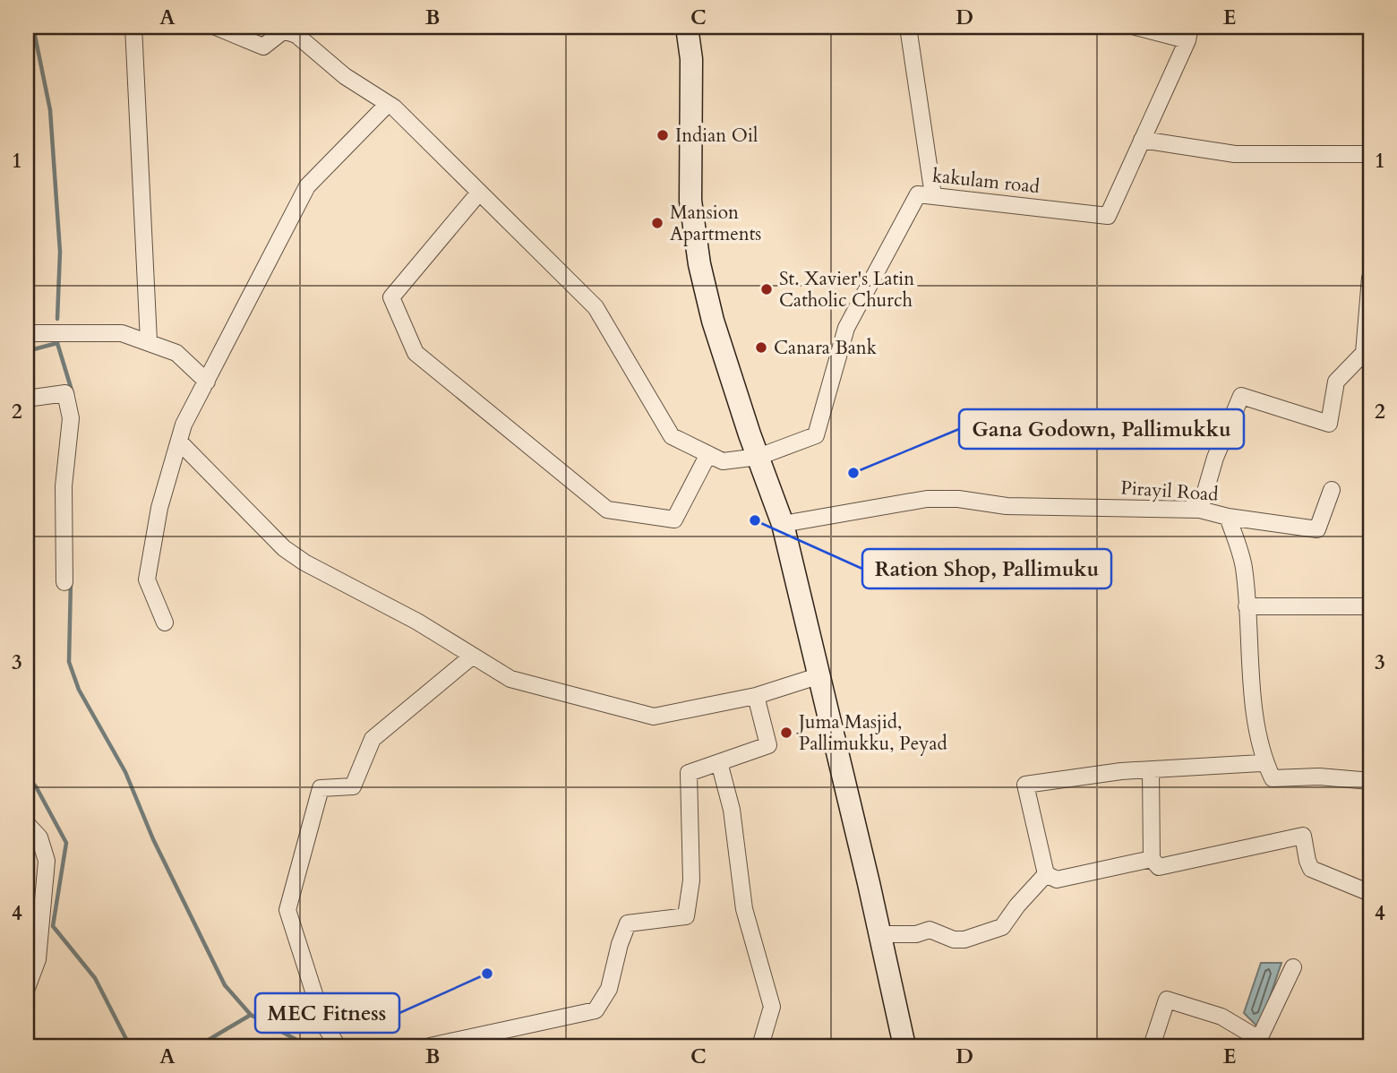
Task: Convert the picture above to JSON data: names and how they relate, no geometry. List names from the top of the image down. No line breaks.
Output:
{"streets":{"street":["kakulam road","Pirayil Road"]},"places":["Indian Oil","Mansion Apartments","St. Xavier's Latin Catholic Church","Canara Bank","Gana Godown, Pallimukku","Ration Shop, Pallimuku","Juma Masjid, Pallimukku, Peyad","MEC Fitness"],"grid":{"columns":["A","B","C","D","E"],"rows":["1","2","3","4"]}}
